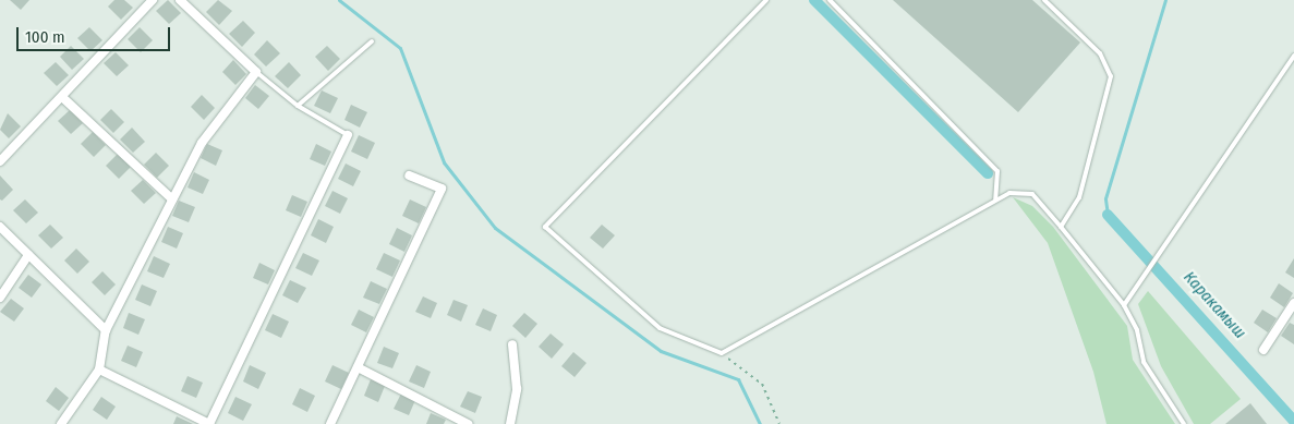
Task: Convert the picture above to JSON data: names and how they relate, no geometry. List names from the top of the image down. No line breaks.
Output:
{"water":["Каракамыш"],"scale_bar":"100 m"}
